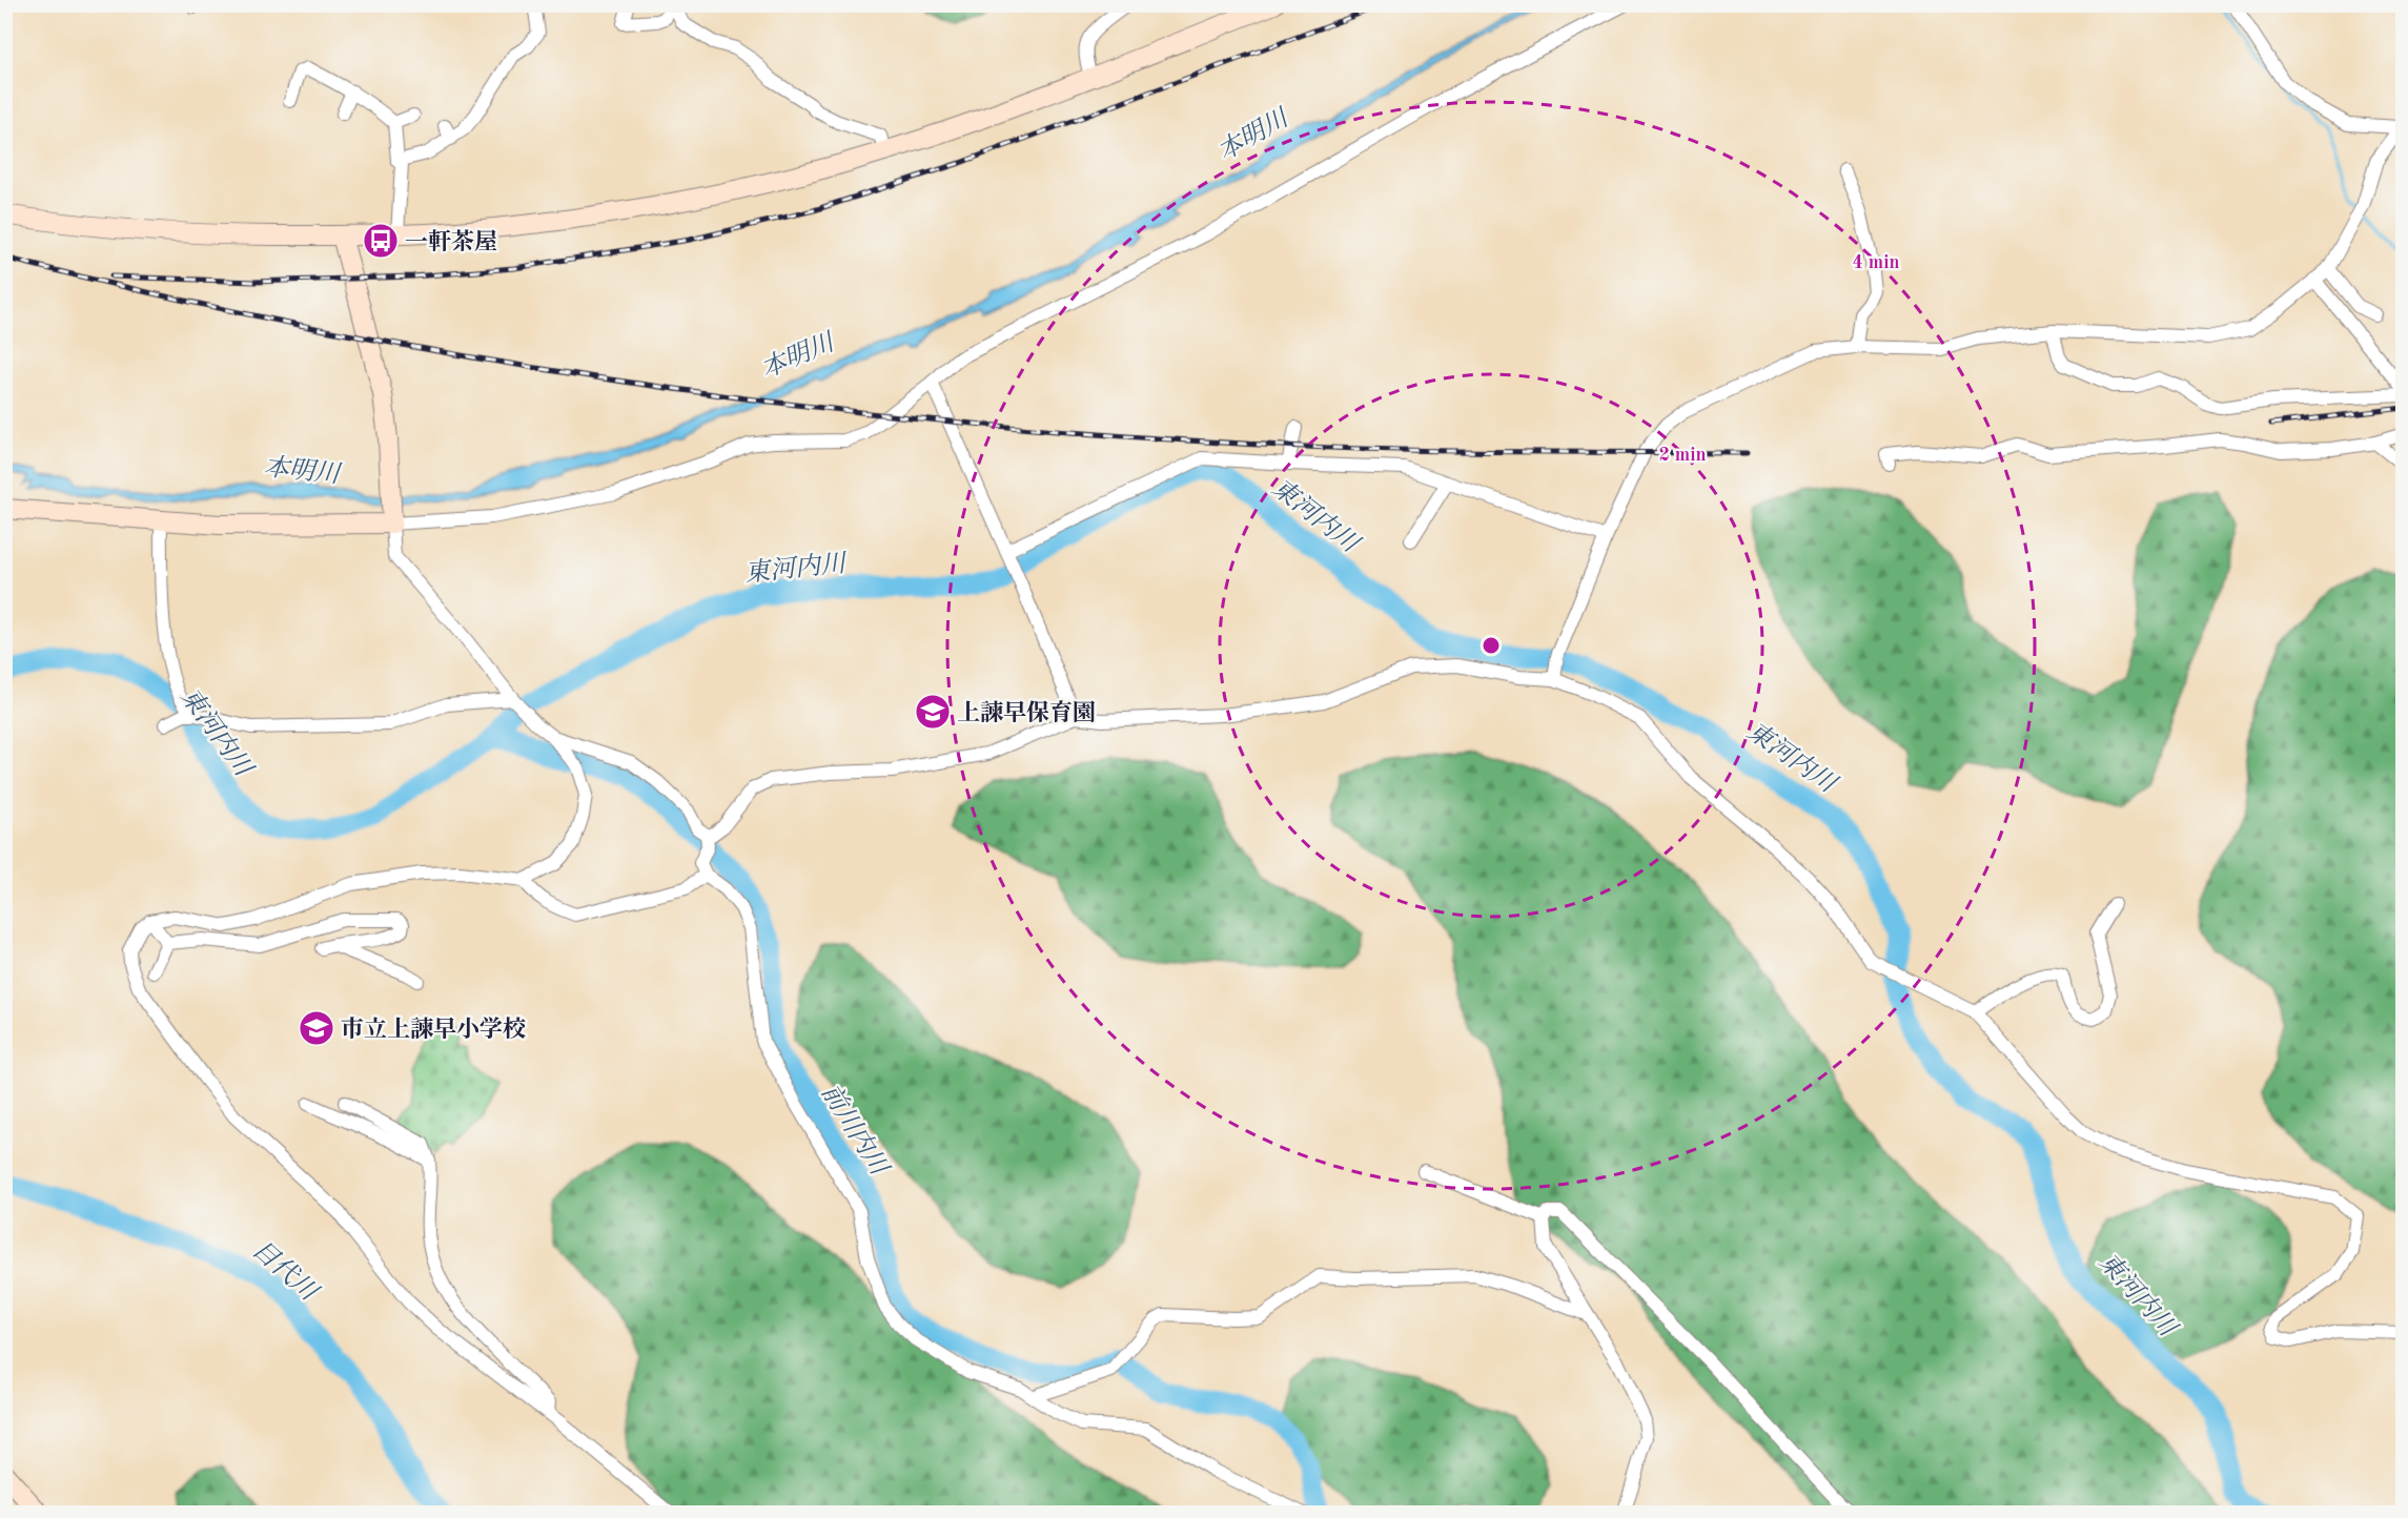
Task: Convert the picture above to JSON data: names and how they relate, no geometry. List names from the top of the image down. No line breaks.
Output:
{"water":["本明川","東河内川","前川内川","目代川"],"places":{"bus stop":["一軒茶屋"],"school or university":["上諫早保育園","市立上諫早小学校"]},"rings":["4 min","2 min"]}
